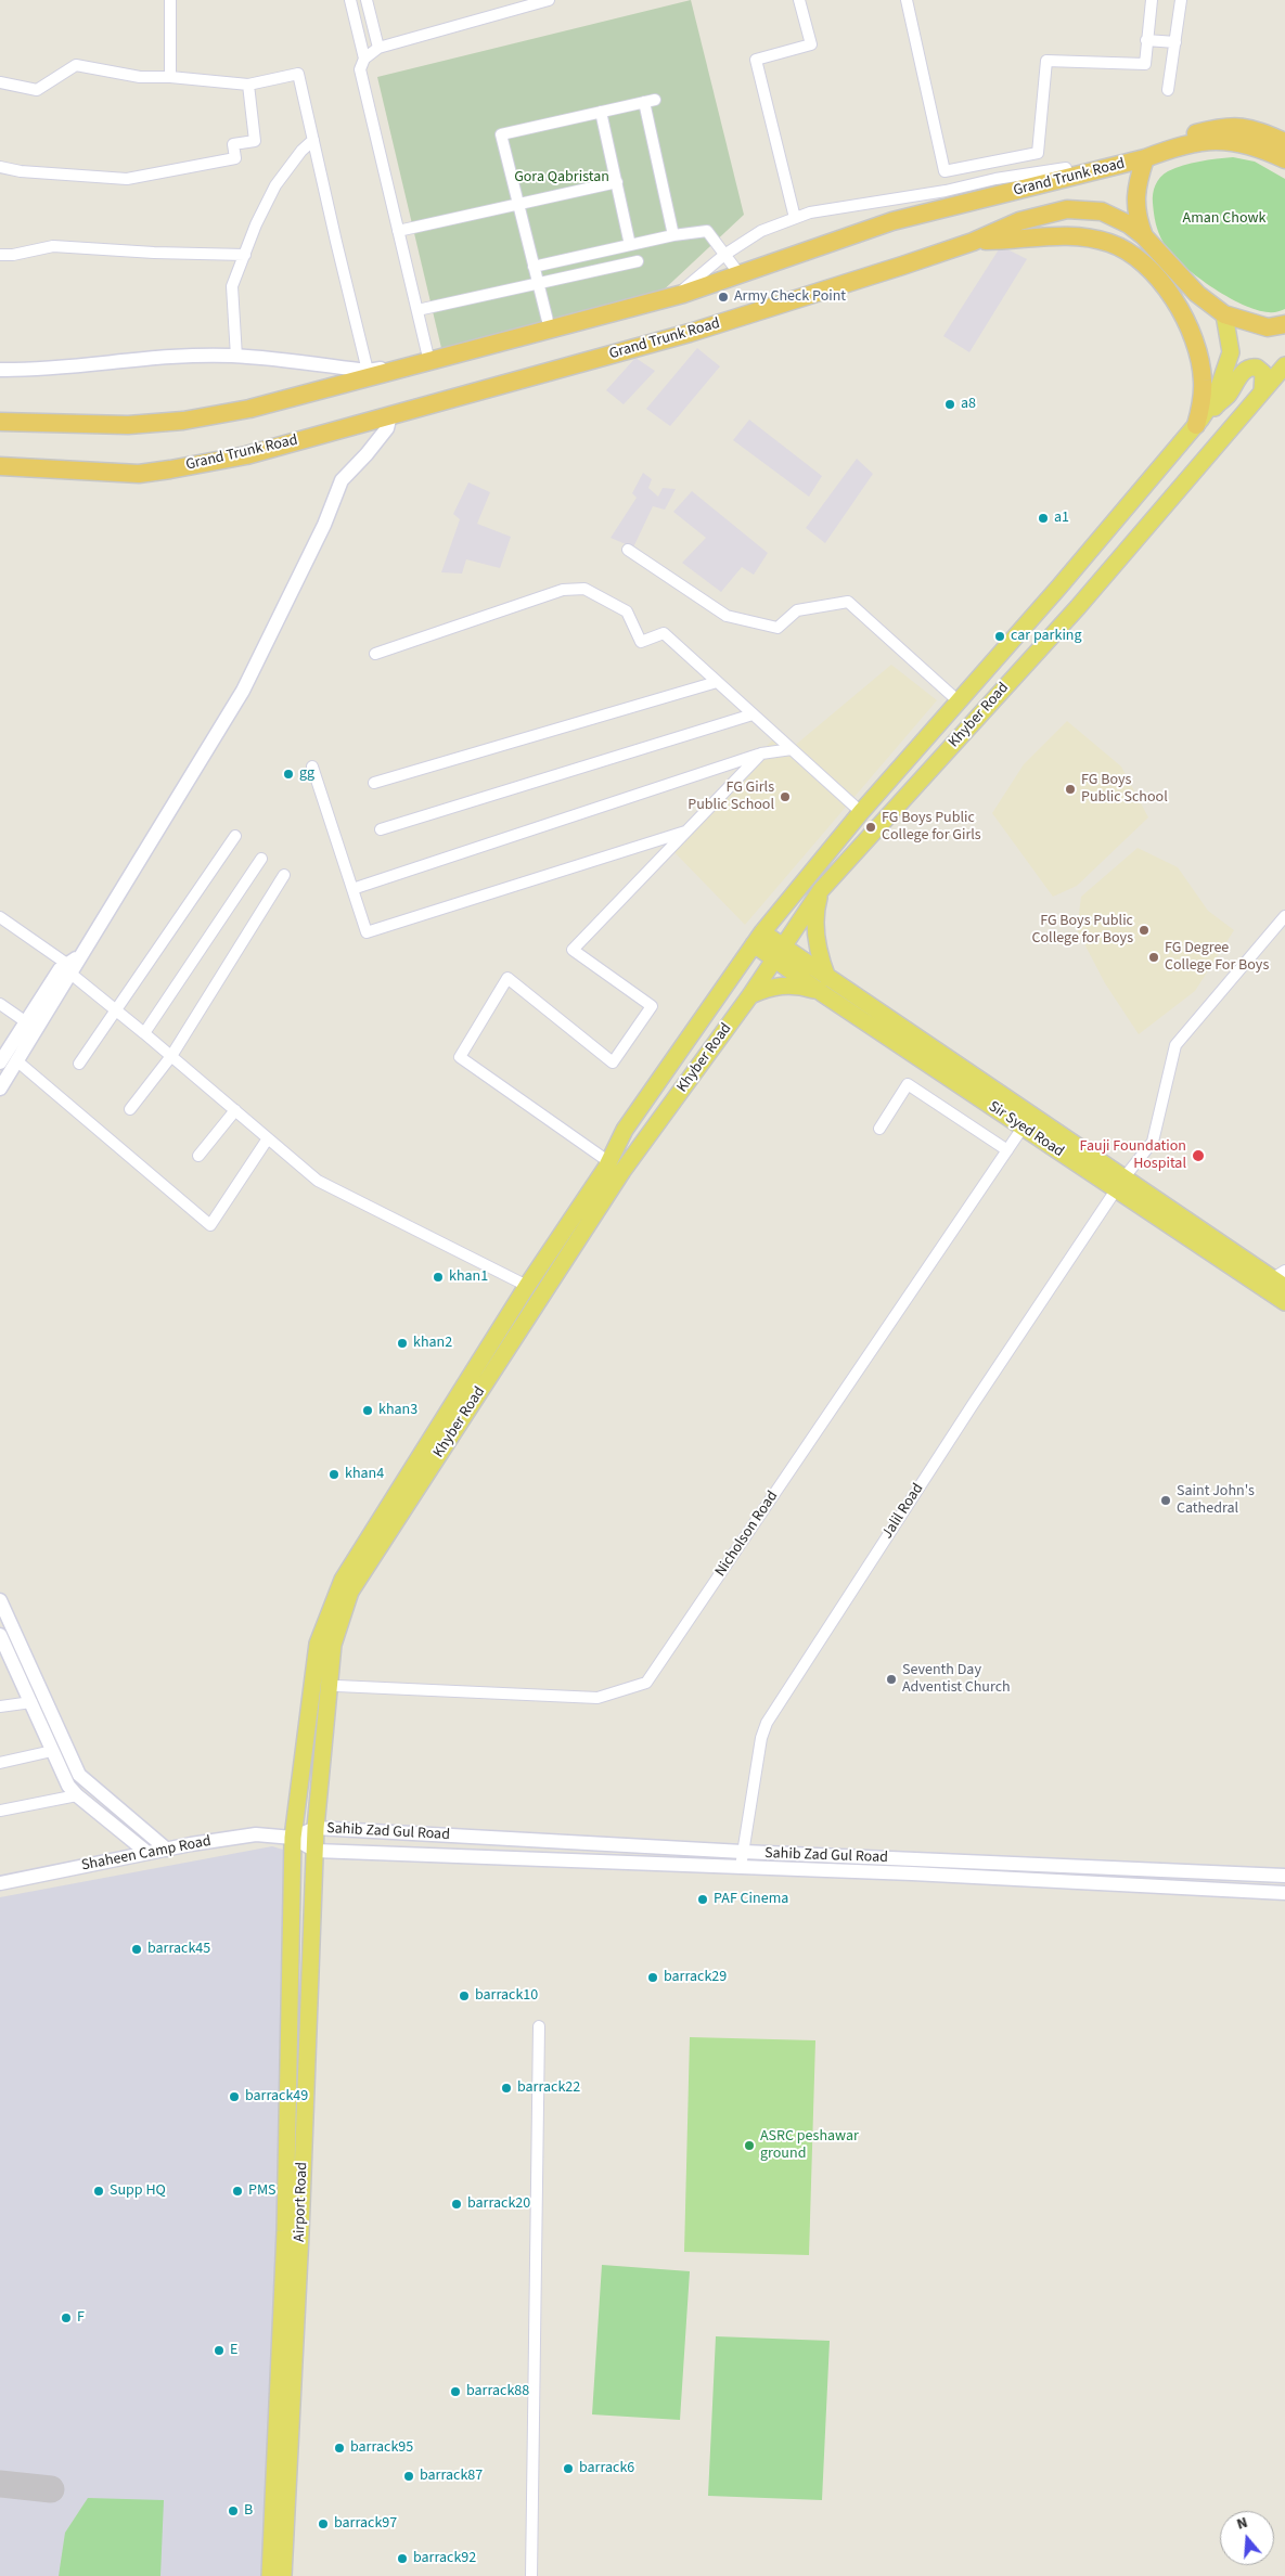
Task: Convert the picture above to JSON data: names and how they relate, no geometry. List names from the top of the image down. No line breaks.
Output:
{"streets":{"highway":["Grand Trunk Road"],"main road":["Khyber Road","Sir Syed Road","Airport Road"],"street":["Jalil Road","Nicholson Road","Sahib Zad Gul Road","Shaheen Camp Road"]},"crossings":[["Khyber Road","Sahib Zad Gul Road"],["Khyber Road","Shaheen Camp Road"],["Khyber Road","Airport Road"],["Sir Syed Road","Jalil Road"],["Sir Syed Road","Nicholson Road"],["Jalil Road","Sahib Zad Gul Road"],["Sahib Zad Gul Road","Shaheen Camp Road"],["Sahib Zad Gul Road","Airport Road"]],"parks":["Gora Qabristan","Aman Chowk"],"places":["Army Check Point","a8","a1","car parking","gg","FG Boys Public School","FG Girls Public School","FG Boys Public College for Girls","FG Boys Public College for Boys","FG Degree College For Boys","Fauji Foundation Hospital","khan1","khan2","khan3","khan4","Saint John's Cathedral","Seventh Day Adventist Church","PAF Cinema","barrack45","barrack29","barrack10","barrack22","barrack49","ASRC peshawar ground","Supp HQ","PMS","barrack20","F","E","barrack88","barrack95","barrack6","barrack87","B","barrack97","barrack92"],"north":"top"}
